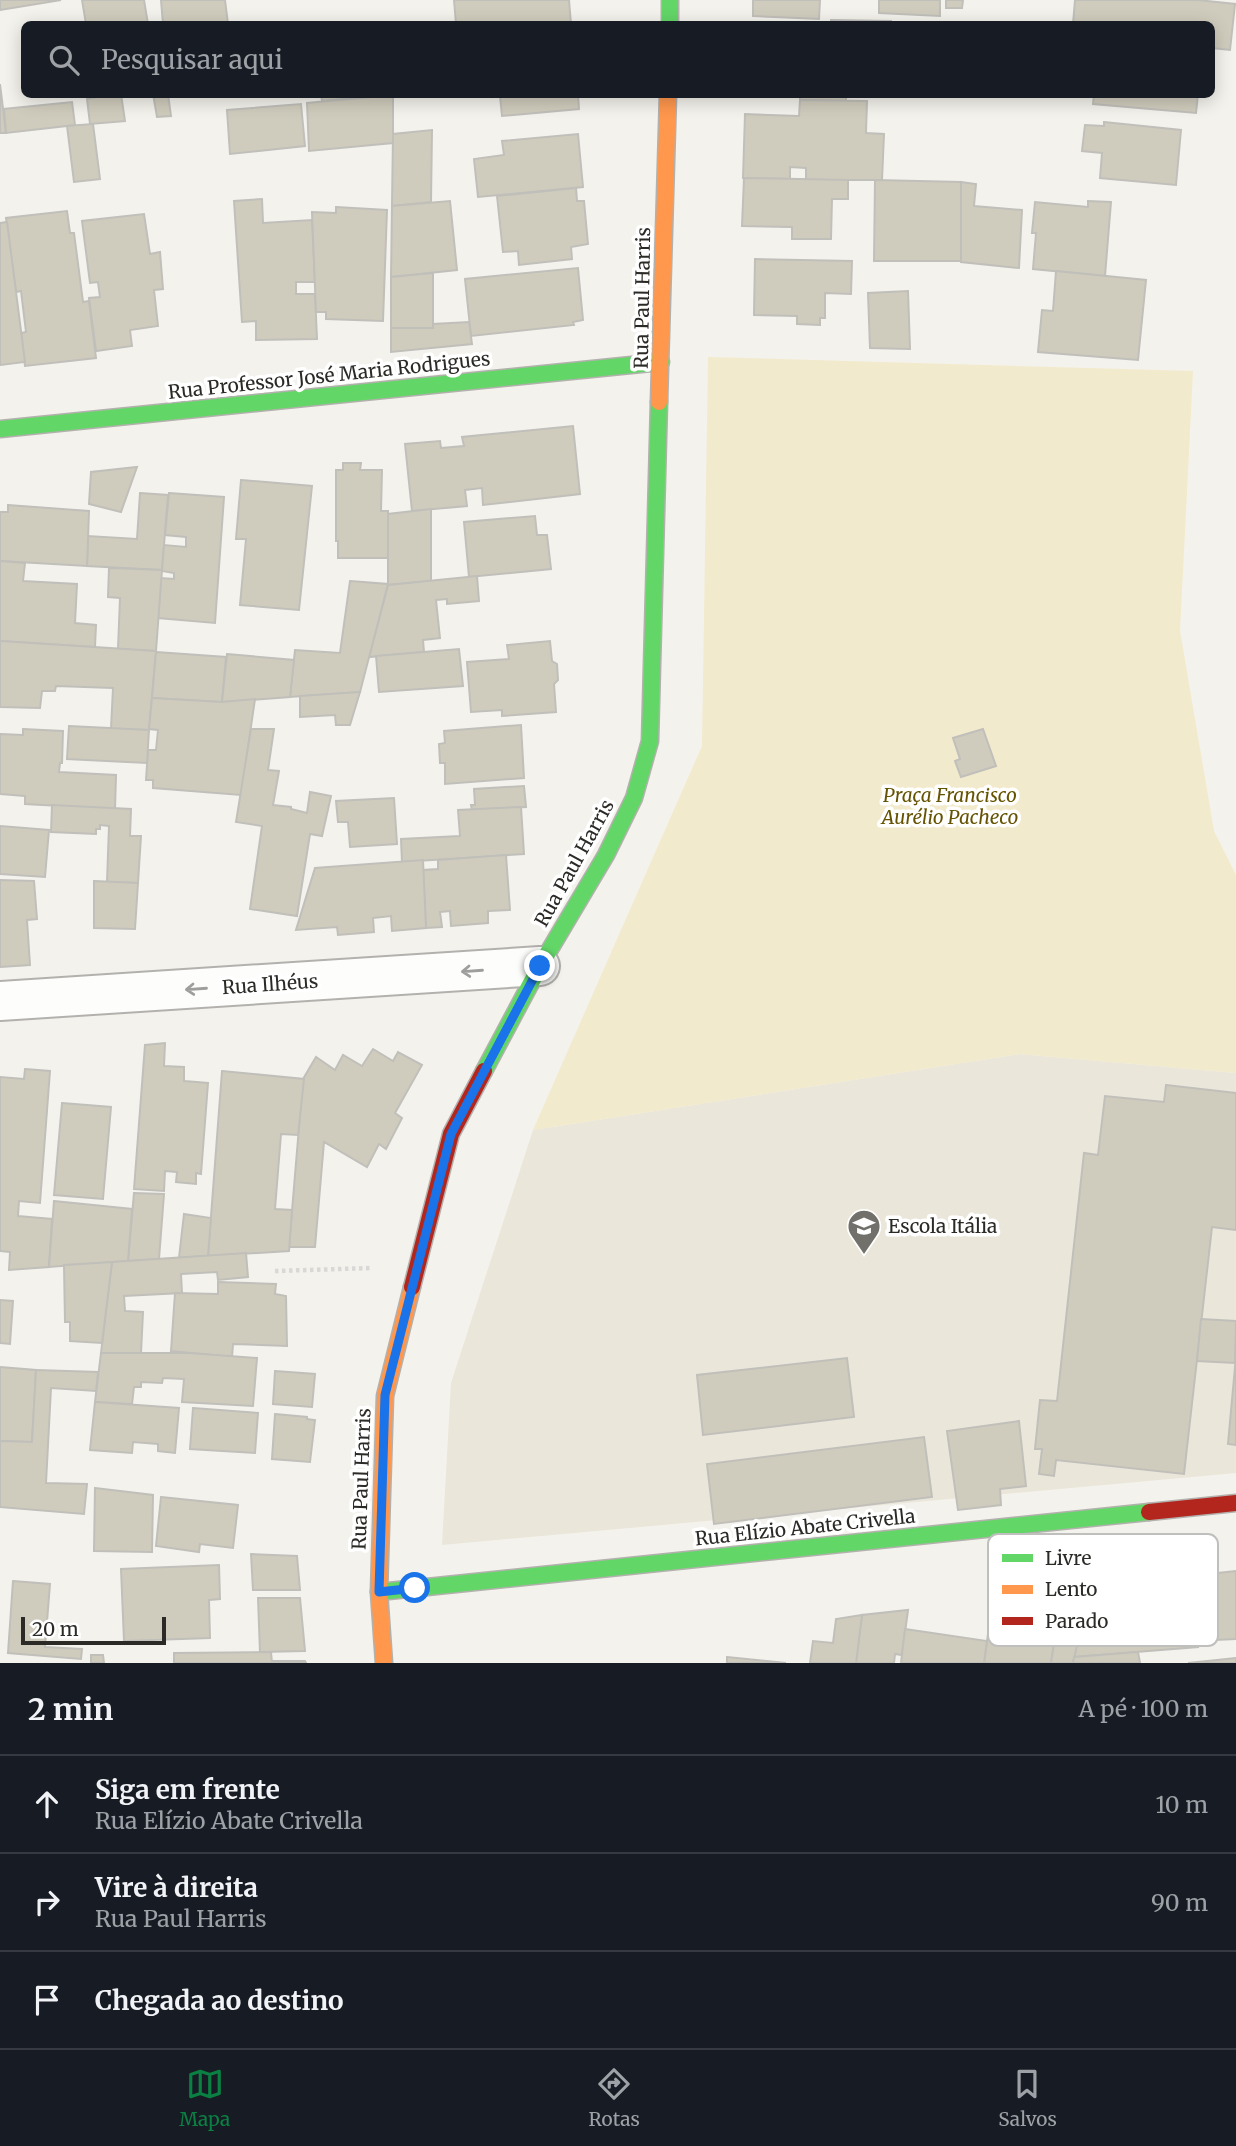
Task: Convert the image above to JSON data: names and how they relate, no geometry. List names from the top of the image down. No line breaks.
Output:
{"streets":{"street":["Rua Paul Harris","Rua Professor José Maria Rodrigues","Rua Ilhéus","Rua Elízio Abate Crivella"]},"crossings":[["Rua Paul Harris","Rua Professor José Maria Rodrigues"],["Rua Paul Harris","Rua Ilhéus"],["Rua Paul Harris","Rua Elízio Abate Crivella"]],"one_way":["Rua Ilhéus"],"parks":["Praça Francisco Aurélio Pacheco"],"places":{"school or university":["Escola Itália"]},"legend":["Livre","Lento","Parado"],"scale_bar":"20 m","page":{"search":"Pesquisar aqui","scale":"20 m","heading":["2 min","A pé · 100 m"],"list":[["Siga em frente","Rua Elízio Abate Crivella","10 m"],["Vire à direita","Rua Paul Harris","90 m"],"Chegada ao destino"],"nav":["Mapa","Rotas","Salvos"]}}
